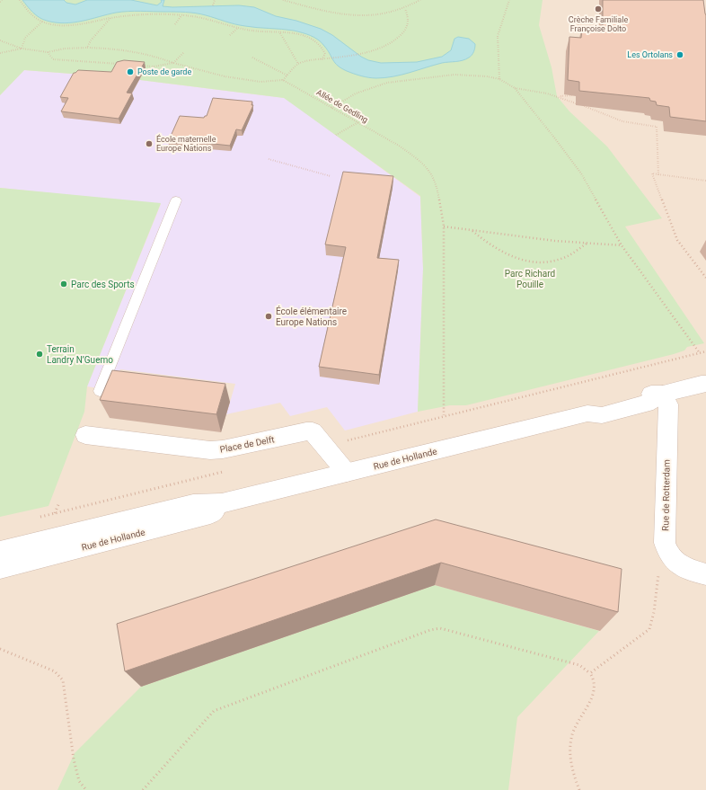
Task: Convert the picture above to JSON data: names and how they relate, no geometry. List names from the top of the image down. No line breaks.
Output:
{"streets":{"street":["Place de Delft","Rue de Hollande","Rue de Rotterdam"],"path":["Allée de Gedling"]},"crossings":[["Place de Delft","Rue de Hollande"],["Rue de Hollande","Rue de Rotterdam"]],"parks":["Parc Richard Pouille"],"places":["Crèche Familiale Françoise Dolto","Les Ortolans","Poste de garde","École maternelle Europe Nations","Parc des Sports","École élémentaire Europe Nations","Terrain Landry N’Guemo"]}
